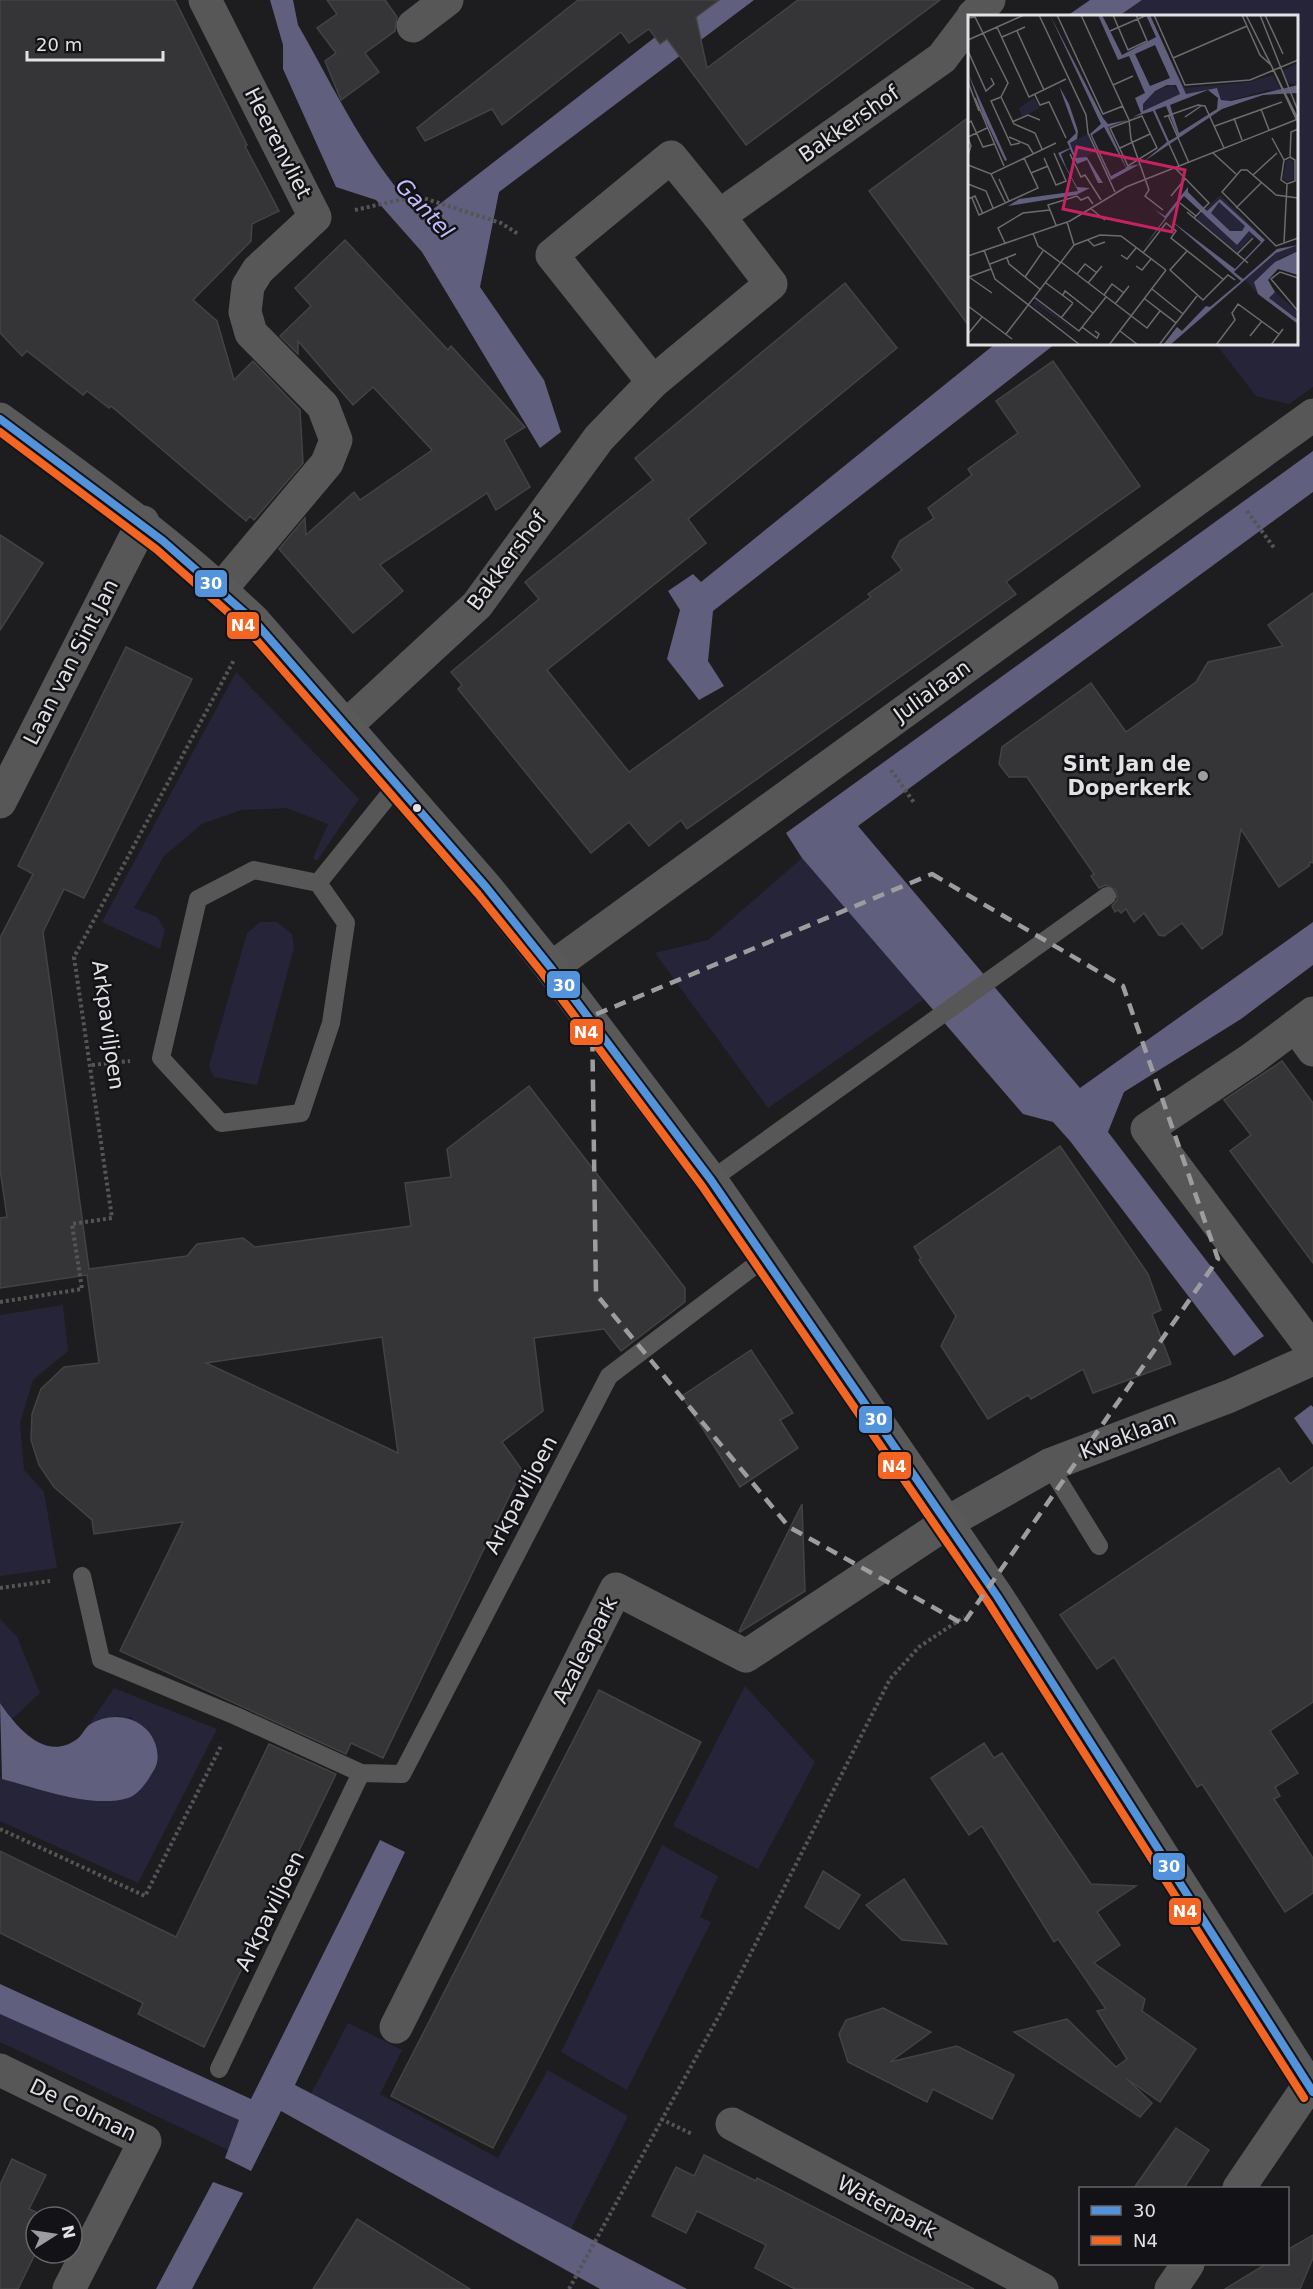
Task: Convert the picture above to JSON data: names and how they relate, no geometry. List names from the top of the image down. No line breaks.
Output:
{"streets":{"street":["Bakkershof","Heerenvliet","Laan van Sint Jan","Julialaan","Kwaklaan","Azaleapark","De Colman","Waterpark"],"lane":["Arkpaviljoen"]},"crossings":[["Kwaklaan","Azaleapark"]],"water":["Gantel"],"places":["Sint Jan de Doperkerk"],"lines":["transit line 30","transit line N4"],"legend":["30","N4"],"scale_bar":"20 m","north":"right"}
